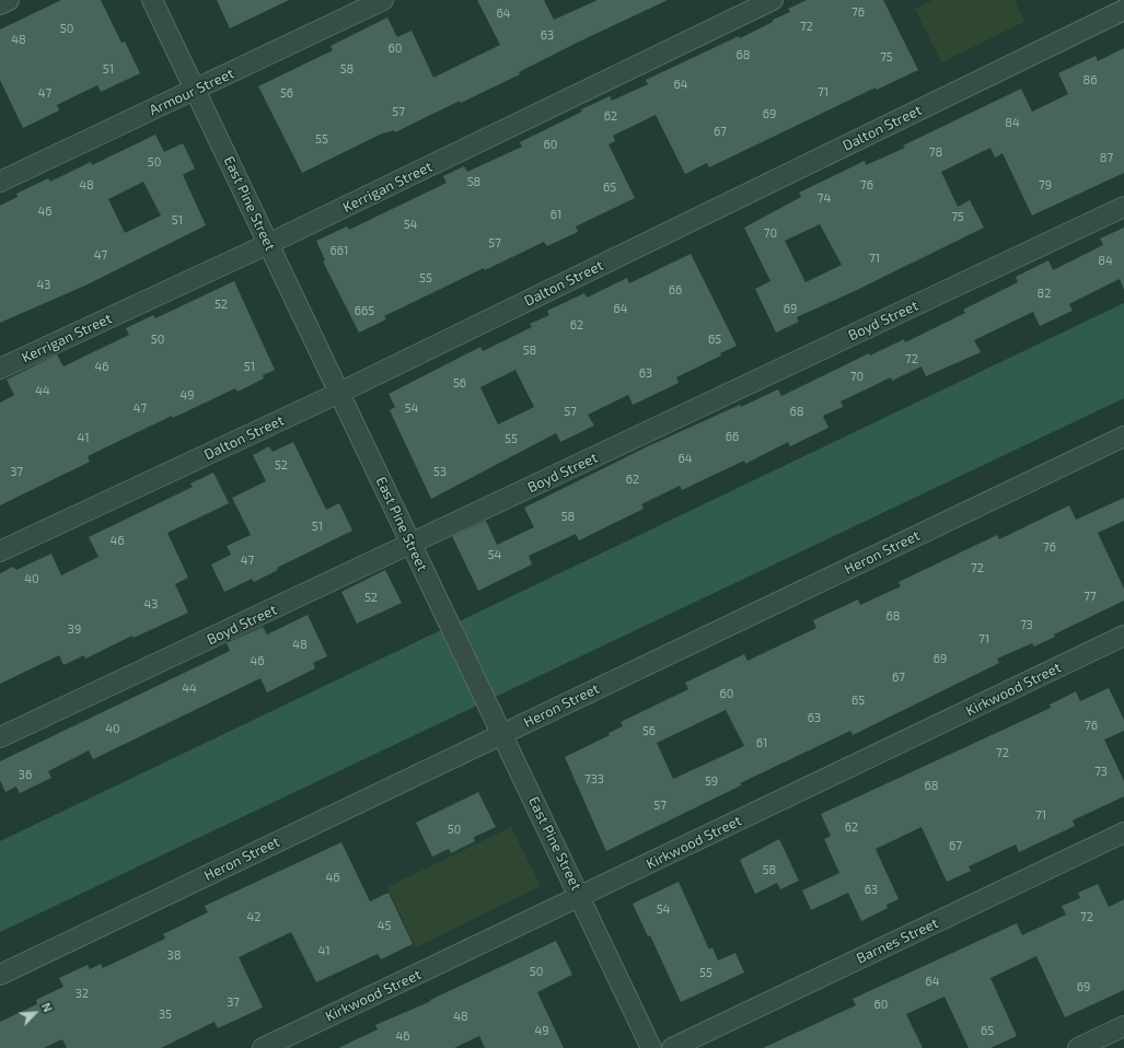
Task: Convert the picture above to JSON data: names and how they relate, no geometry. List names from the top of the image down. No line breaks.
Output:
{"streets":{"street":["Armour Street","Dalton Street","Kerrigan Street","East Pine Street","Boyd Street","Heron Street","Kirkwood Street","Barnes Street"]},"crossings":[["Armour Street","East Pine Street"],["Dalton Street","East Pine Street"],["Kerrigan Street","East Pine Street"],["East Pine Street","Boyd Street"],["East Pine Street","Heron Street"],["East Pine Street","Kirkwood Street"]],"house_numbers":["76","64","72","50","63","48","60","68","75","51","58","86","64","71","47","56","57","69","62","84","67","55","60","78","87","50","58","48","76","79","65","74","46","61","75","51","54","70","57","661","47","71","84","55","43","66","82","52","64","69","665","62","50","65","58","72","46","51","63","70","56","44","49","47","54","57","68","66","41","55","64","52","37","53","62","58","51","46","76","54","47","72","40","77","52","43","68","73","39","71","48","69","46","67","44","60","65","63","76","40","56","61","72","73","36","733","59","68","57","71","62","50","67","58","46","63","54","42","72","45","41","38","50","55","64","69","32","37","60","35","48","49","65","46"],"north":"top right"}
